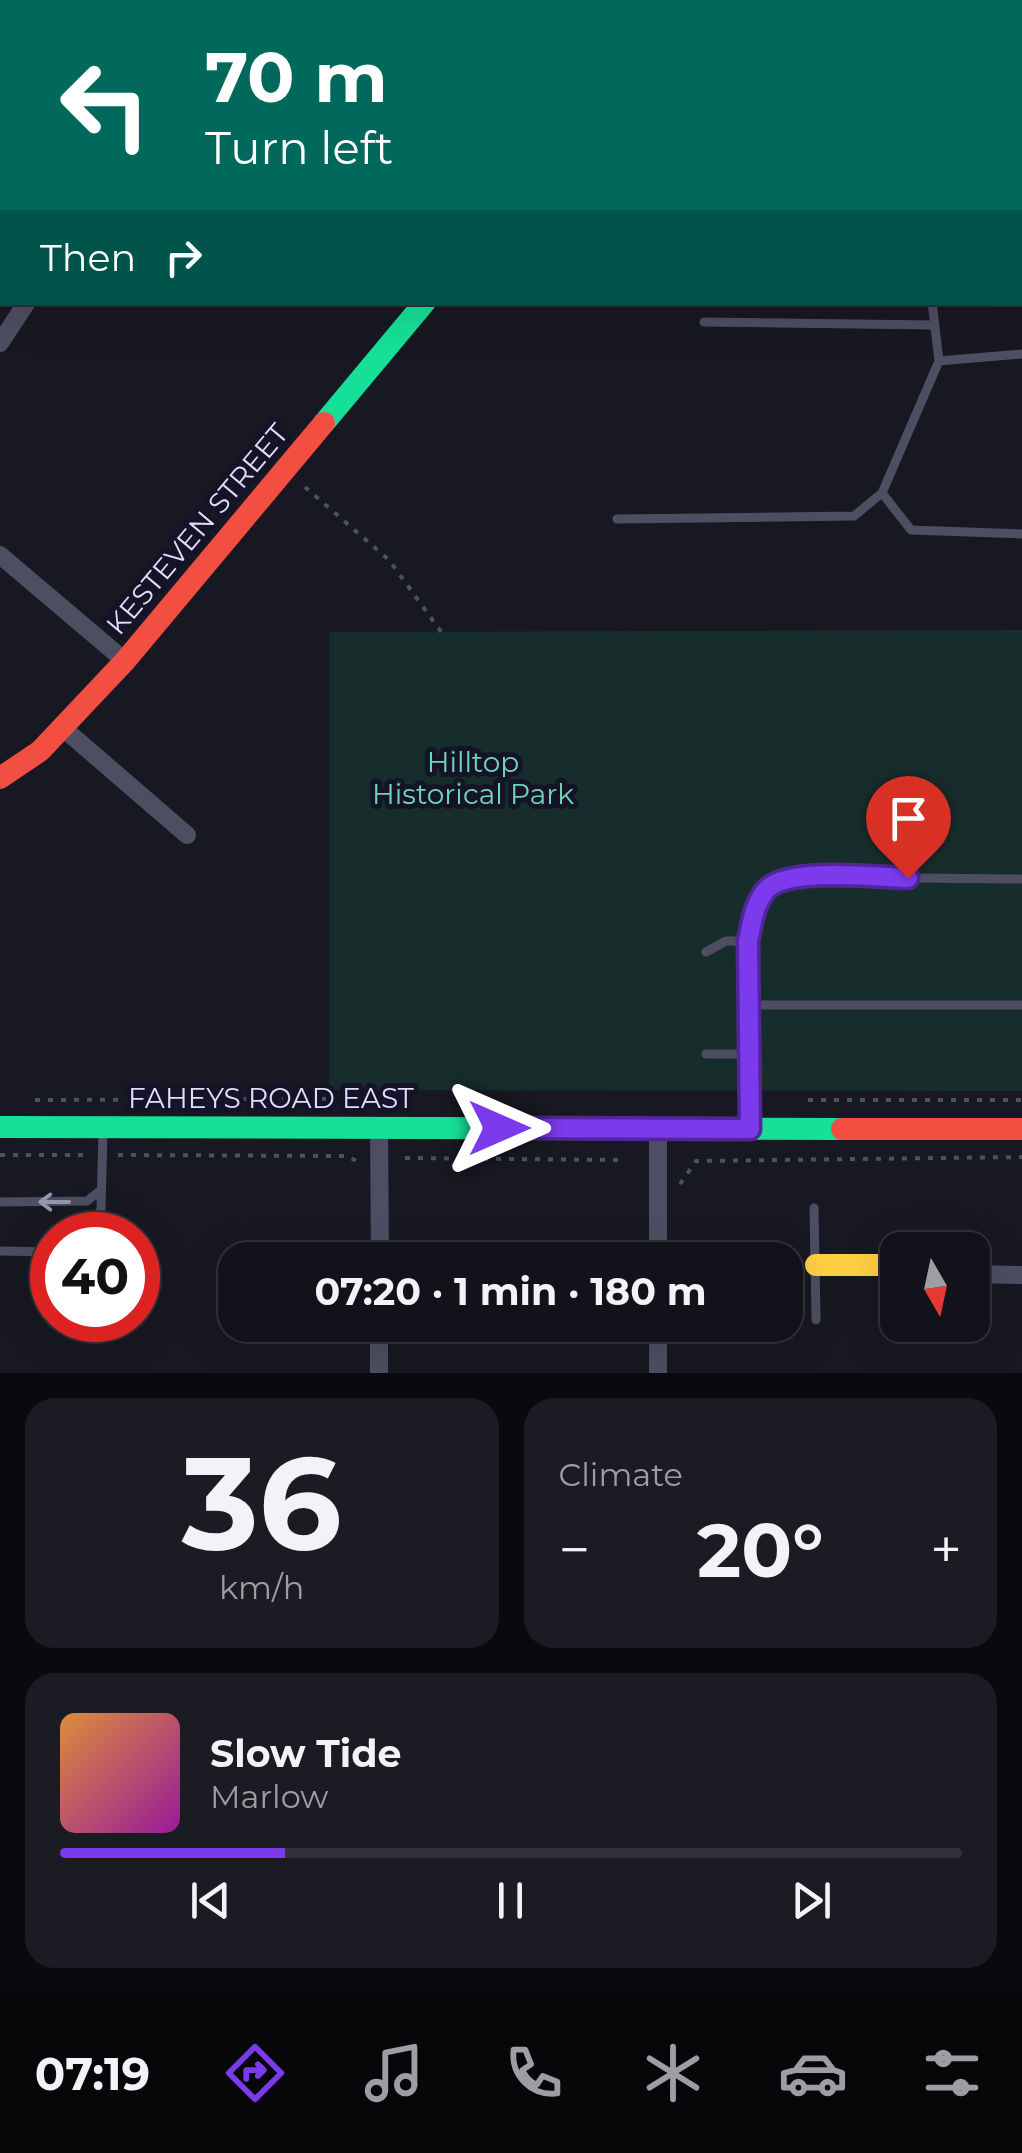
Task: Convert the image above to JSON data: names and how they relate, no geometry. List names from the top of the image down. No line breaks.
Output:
{"streets":{"street":["KESTEVEN STREET","FAHEYS ROAD EAST"]},"parks":["Hilltop Historical Park"],"north":"bottom","page":{"turn":["70 m","Turn left"],"then":"Then","limit":"40","trip":"07:20 · 1 min · 180 m","tile":[["36","km/h"],"Climate"],"heat":["−","20°","+"],"song":["Slow Tide","Marlow"],"tabs":"07:19"}}
